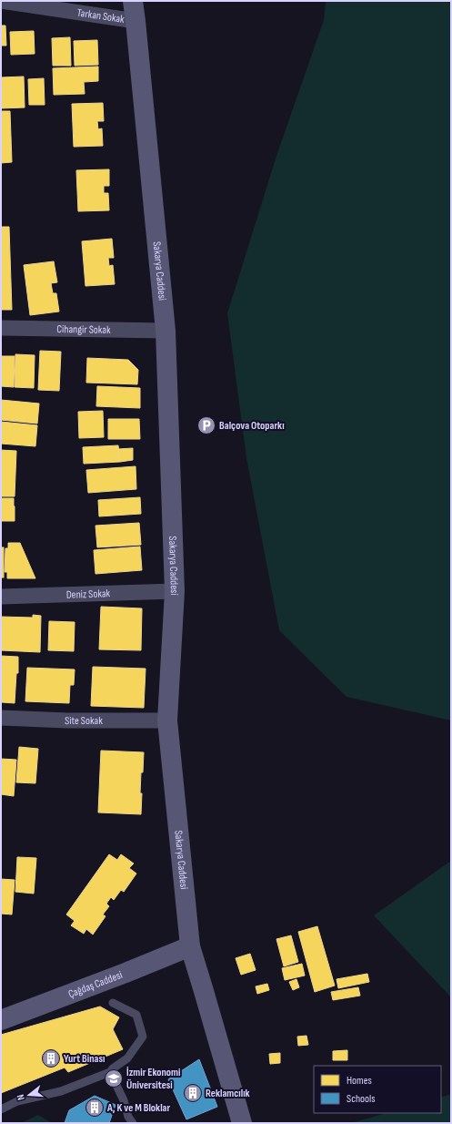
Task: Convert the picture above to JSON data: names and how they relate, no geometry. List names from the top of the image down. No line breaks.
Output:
{"streets":{"main road":["Sakarya Caddesi","Çağdaş Caddesi"],"street":["Tarkan Sokak","Cihangir Sokak","Deniz Sokak","Site Sokak"]},"crossings":[["Tarkan Sokak","Sakarya Caddesi"],["Sakarya Caddesi","Cihangir Sokak"],["Sakarya Caddesi","Deniz Sokak"],["Sakarya Caddesi","Site Sokak"],["Sakarya Caddesi","Çağdaş Caddesi"]],"places":{"parking":["Balçova Otoparkı"],"building":["Yurt Binası","Reklamcılık","A, K ve M Bloklar"],"school or university":["İzmir Ekonomi Üniversitesi"]},"legend":["Homes","Schools"],"north":"left"}
